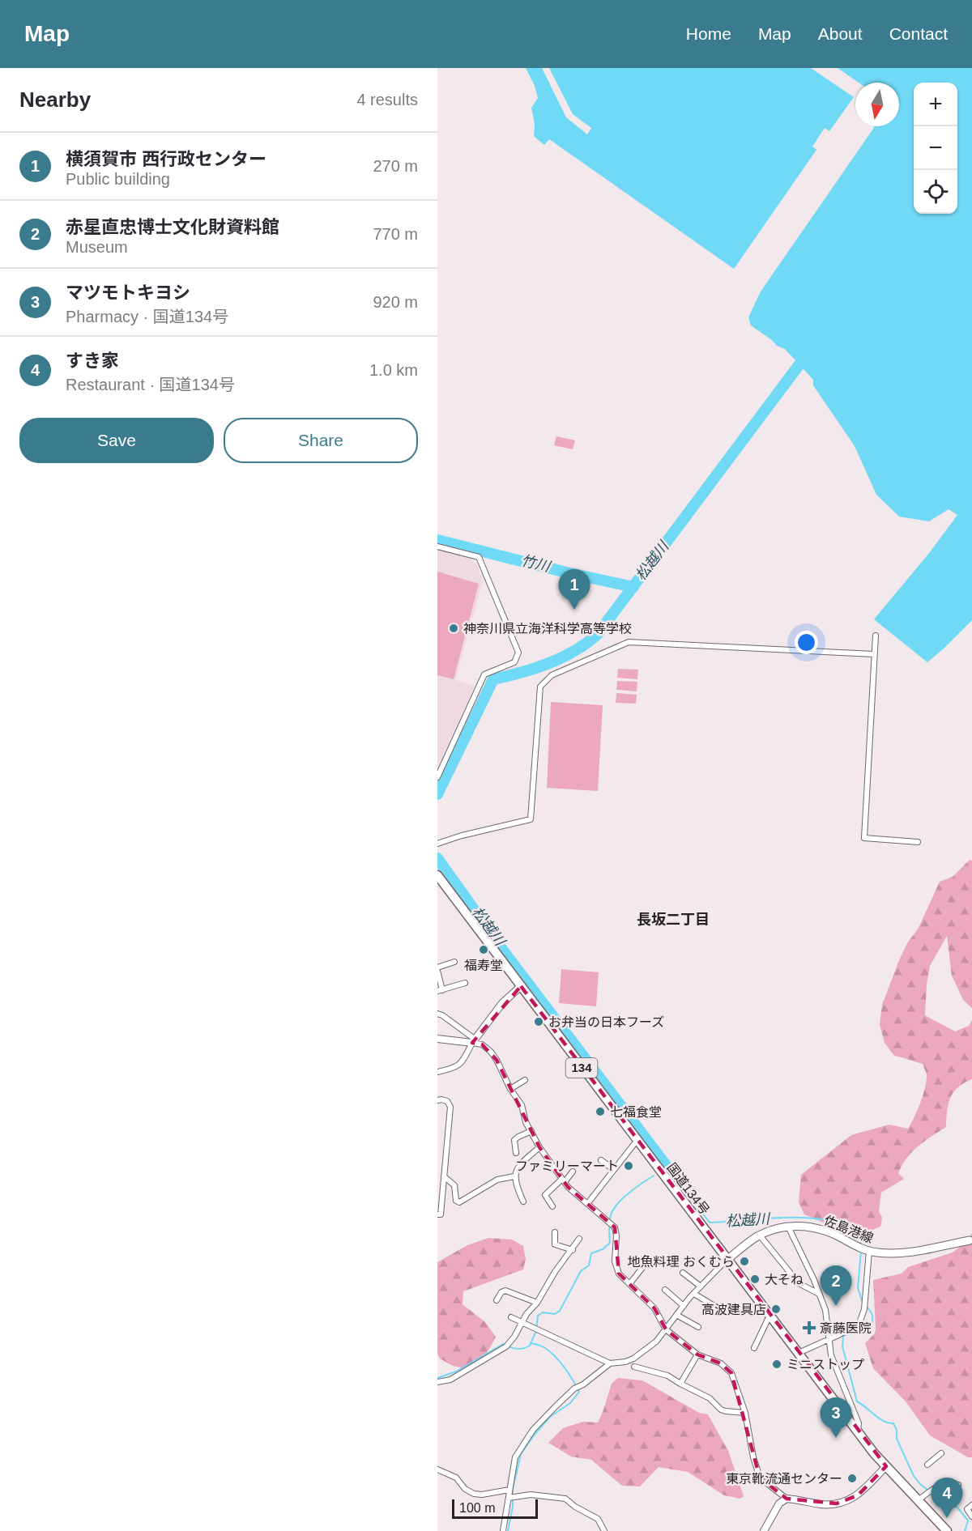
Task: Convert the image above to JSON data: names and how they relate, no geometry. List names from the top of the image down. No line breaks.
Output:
{"streets":{"highway":["134","国道134号"],"main road":["佐島港線"]},"crossings":[["国道134号","佐島港線"]],"districts":["長坂二丁目"],"water":["松越川","竹川"],"places":{"other":["神奈川県立海洋科学高等学校","福寿堂","お弁当の日本フーズ","七福食堂","ファミリーマート","地魚料理 おくむら","大そね","高波建具店","ミニストップ","東京靴流通センター"],"health":["斎藤医院"]},"scale_bar":"100 m","north":"bottom","page":{"header":"Map","nav":["Home","Map","About","Contact"],"heading":["Nearby","4 results"],"map_buttons":["+","−"],"list":[{"mark":"1","name":"横須賀市 西行政センター","note":"Public building","value":"270 m"},{"mark":"2","name":"赤星直忠博士文化財資料館","note":"Museum","value":"770 m"},{"mark":"3","name":"マツモトキヨシ","note":"Pharmacy · 国道134号","value":"920 m"},{"mark":"4","name":"すき家","note":"Restaurant · 国道134号","value":"1.0 km"}],"buttons":["Save","Share"],"pins":["1","2","3","4"],"scale":"100 m"}}
